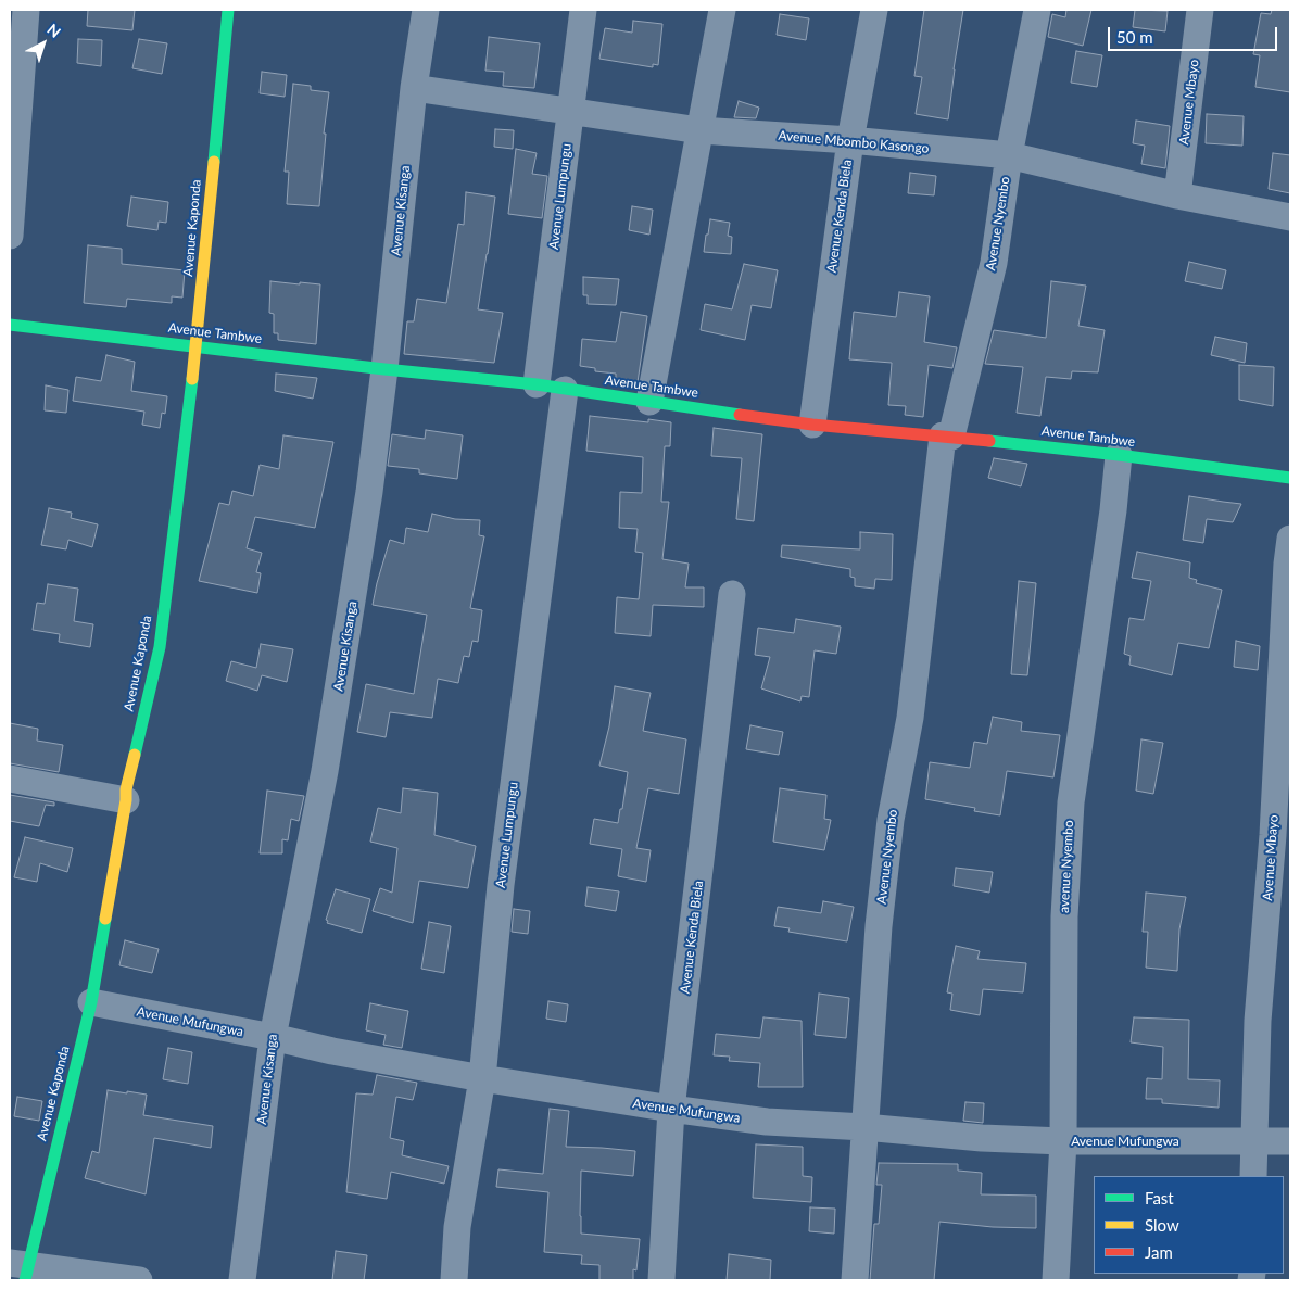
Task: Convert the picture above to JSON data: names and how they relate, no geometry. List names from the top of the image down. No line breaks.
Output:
{"streets":{"street":["Avenue Mbayo","Avenue Mbombo Kasongo","Avenue Lumpungu","Avenue Kisanga","Avenue Kenda Biela","Avenue Nyembo","Avenue Kaponda","Avenue Tambwe","avenue Nyembo","Avenue Mufungwa"]},"crossings":[["Avenue Mbayo","Avenue Mbombo Kasongo"],["Avenue Mbayo","Avenue Mufungwa"],["Avenue Mbombo Kasongo","Avenue Lumpungu"],["Avenue Mbombo Kasongo","Avenue Kisanga"],["Avenue Mbombo Kasongo","Avenue Kenda Biela"],["Avenue Mbombo Kasongo","Avenue Nyembo"],["Avenue Lumpungu","Avenue Tambwe"],["Avenue Lumpungu","Avenue Mufungwa"],["Avenue Kisanga","Avenue Tambwe"],["Avenue Kisanga","Avenue Mufungwa"],["Avenue Kenda Biela","Avenue Tambwe"],["Avenue Kenda Biela","Avenue Mufungwa"],["Avenue Nyembo","Avenue Tambwe"],["Avenue Nyembo","Avenue Mufungwa"],["Avenue Kaponda","Avenue Tambwe"],["Avenue Kaponda","Avenue Mufungwa"],["Avenue Tambwe","avenue Nyembo"],["avenue Nyembo","Avenue Mufungwa"]],"legend":["Fast","Slow","Jam"],"scale_bar":"50 m","north":"top right"}
